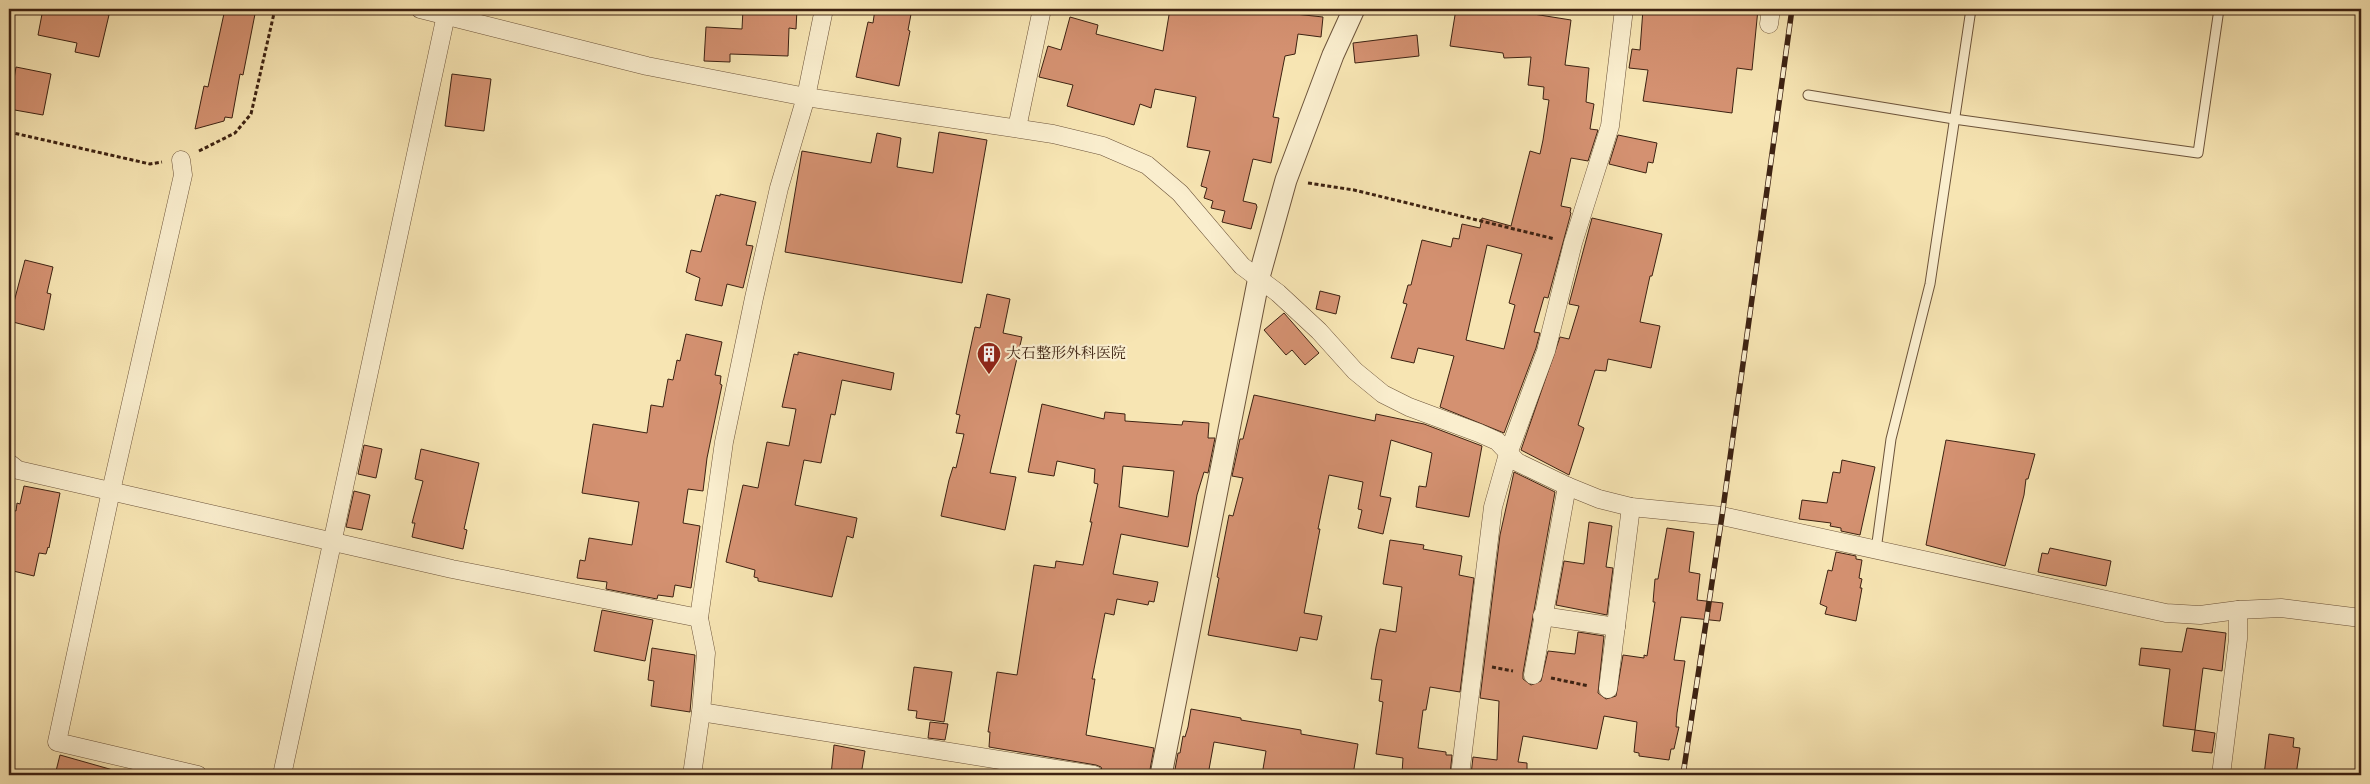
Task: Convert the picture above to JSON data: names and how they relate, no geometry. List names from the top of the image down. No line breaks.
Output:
{"places":{"building":["大石整形外科医院"]}}
